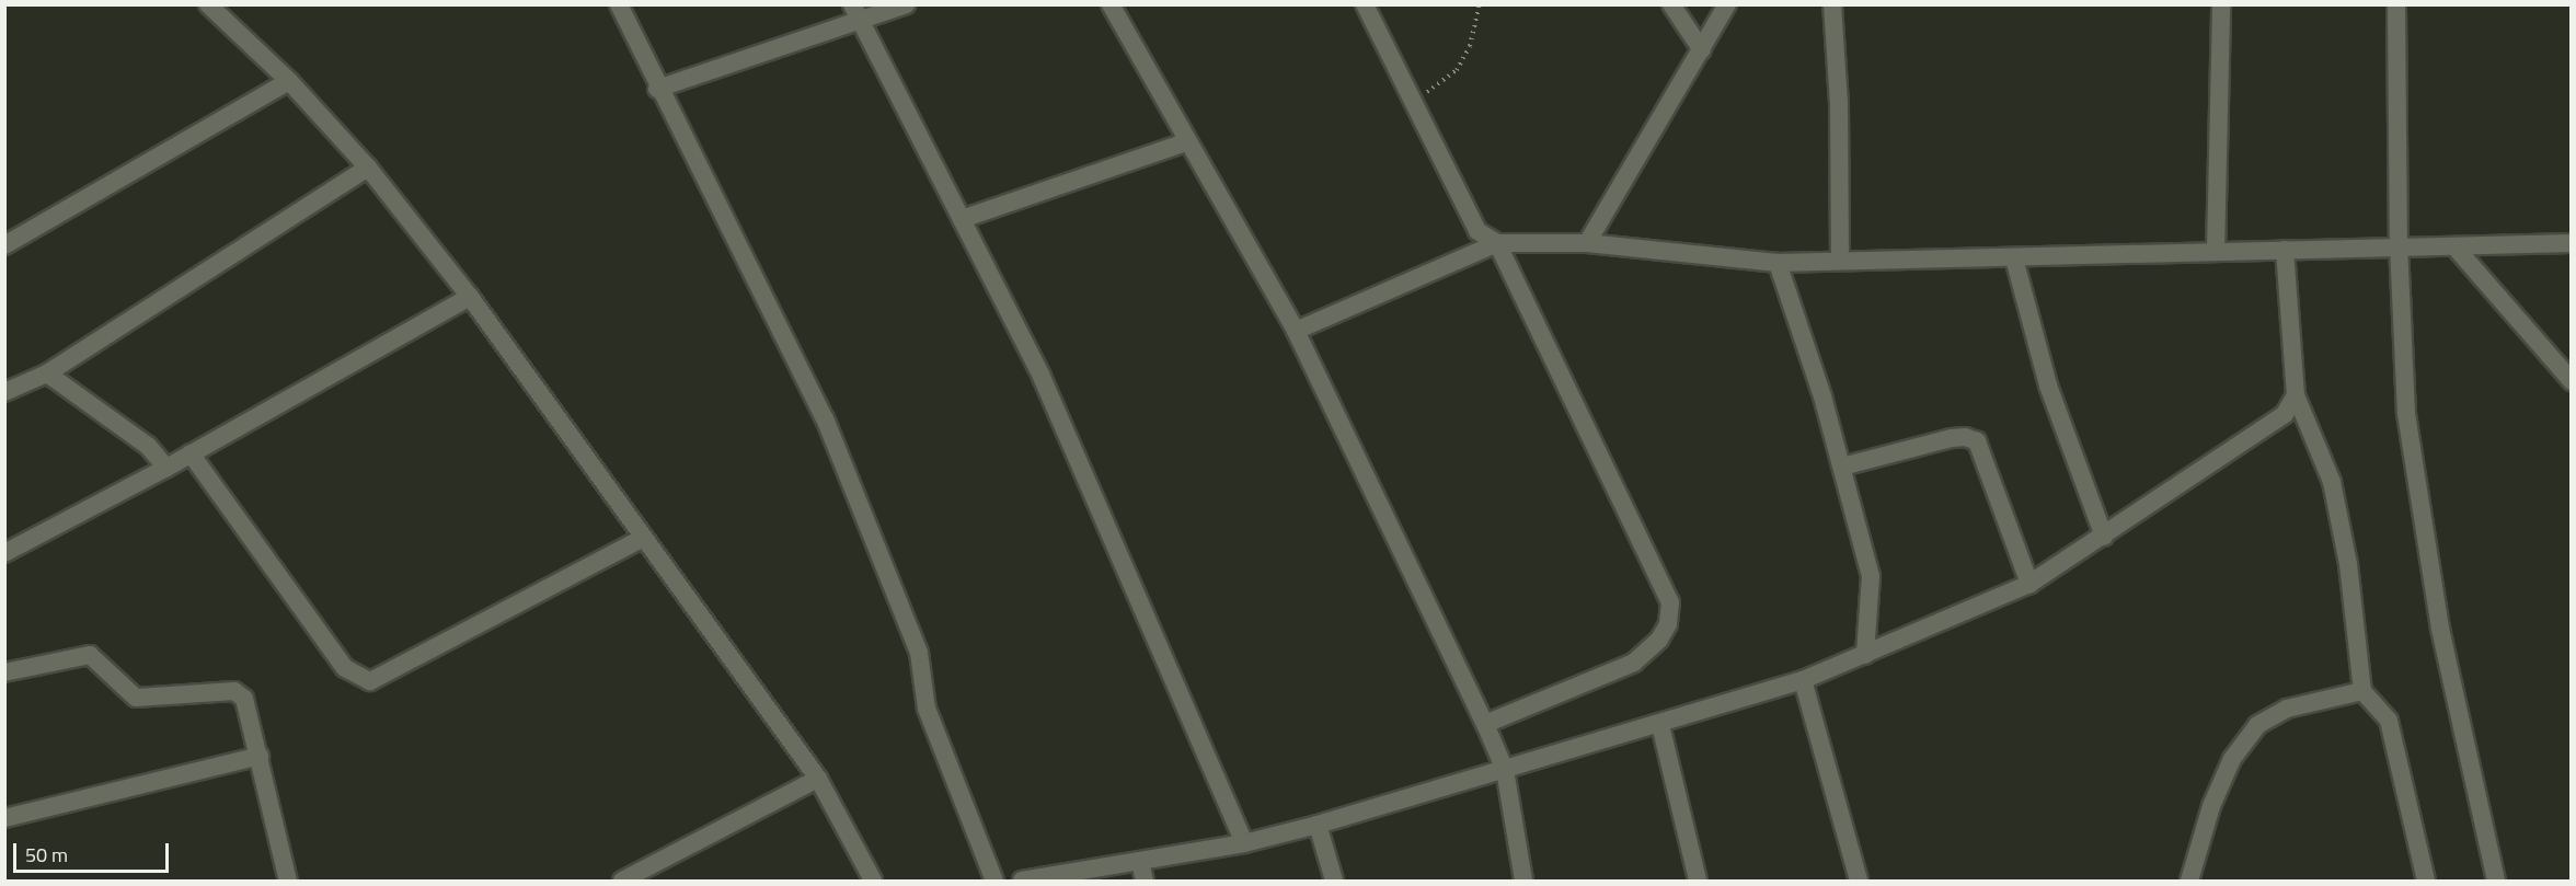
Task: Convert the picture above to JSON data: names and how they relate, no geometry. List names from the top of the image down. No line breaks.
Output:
{"scale_bar":"50 m"}
